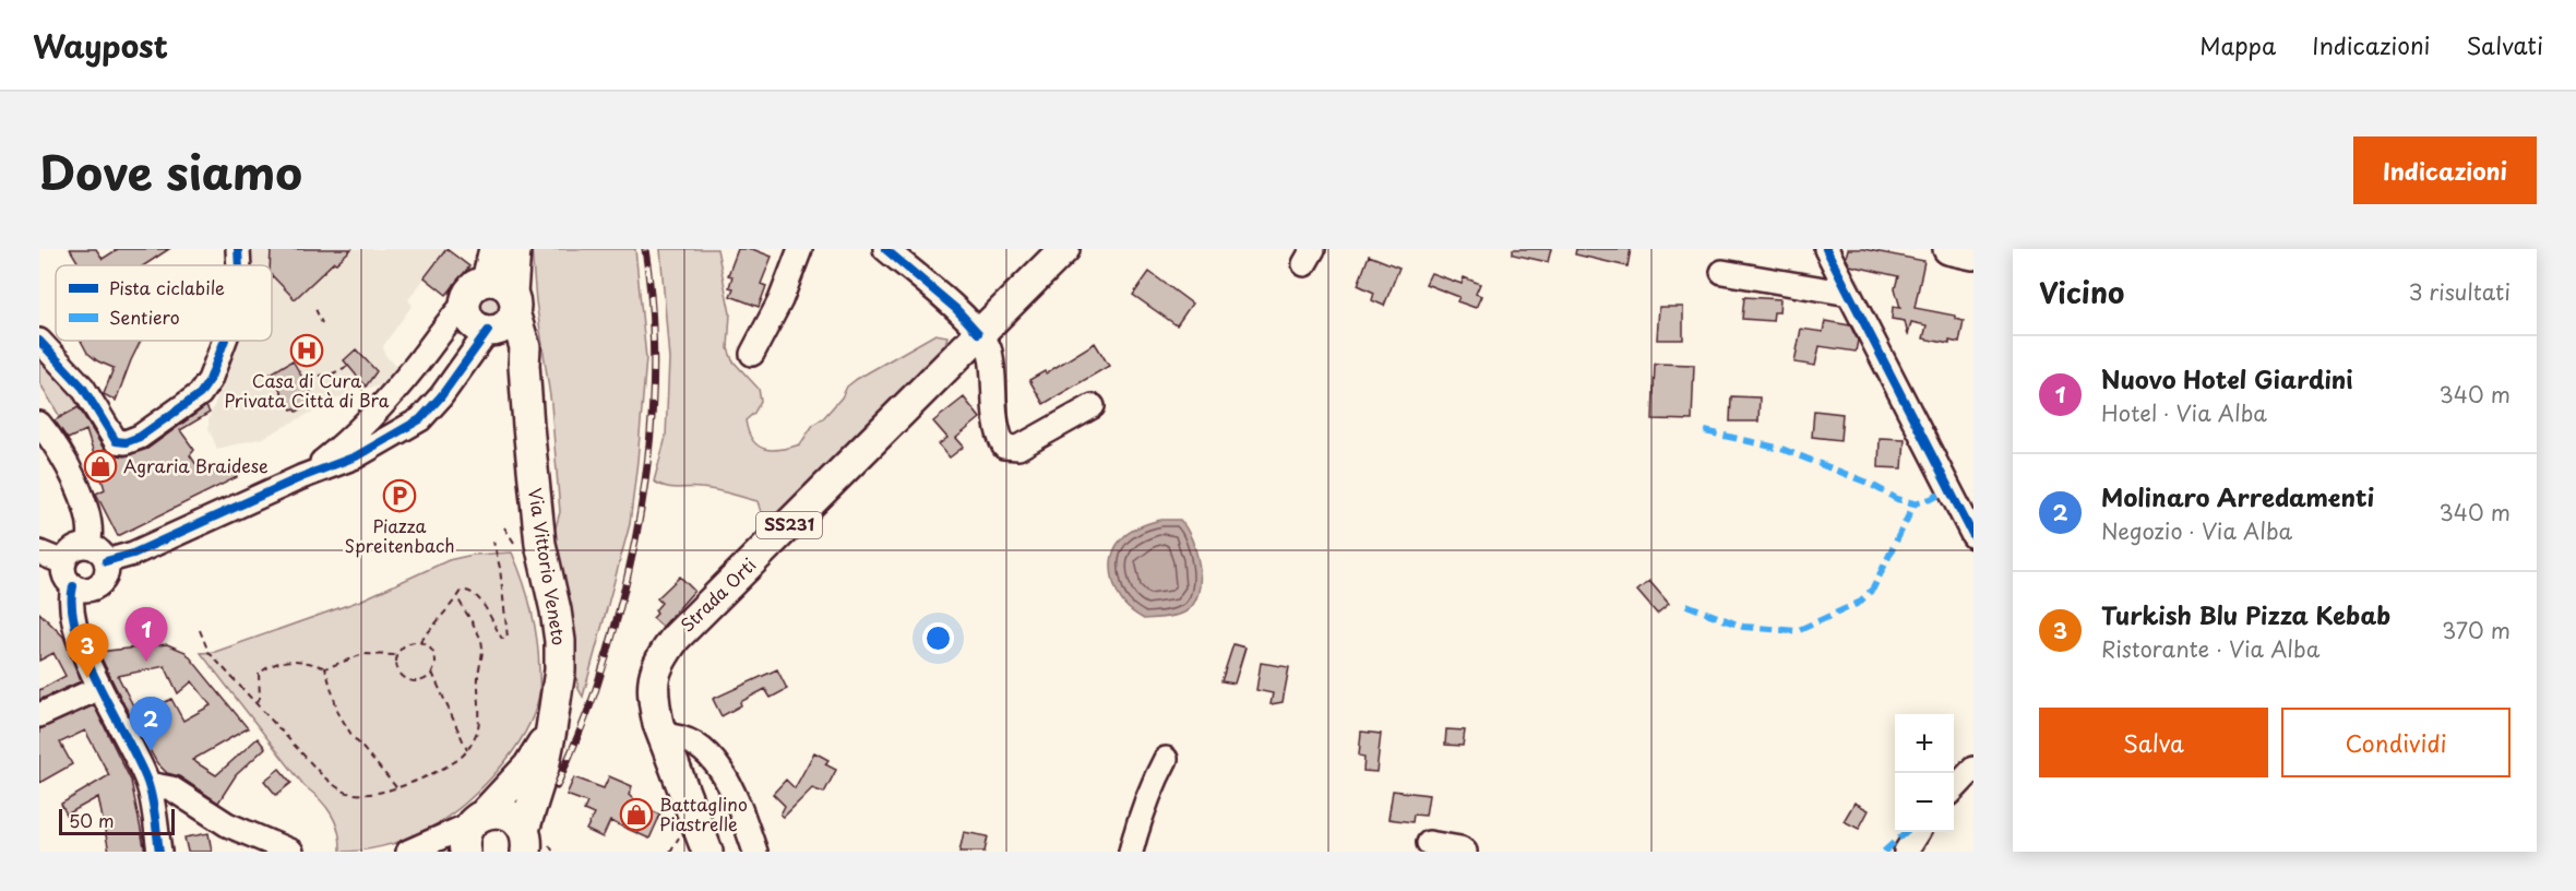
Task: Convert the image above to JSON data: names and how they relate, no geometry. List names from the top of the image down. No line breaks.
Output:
{"streets":{"main road":["SS231","Via Vittorio Veneto","Strada Orti"]},"places":{"hospital":["Casa di Cura Privata Città di Bra"],"shop":["Agraria Braidese","Battaglino Piastrelle"],"parking":["Piazza Spreitenbach"]},"legend":["Pista ciclabile","Sentiero"],"scale_bar":"50 m","page":{"header":"Waypost","nav":["Mappa","Indicazioni","Salvati"],"title":"Dove siamo","buttons":["Indicazioni",["Salva","Condividi"]],"heading":["Vicino","3 risultati"],"list":[{"mark":"1","name":"Nuovo Hotel Giardini","note":"Hotel · Via Alba","value":"340 m"},{"mark":"2","name":"Molinaro Arredamenti","note":"Negozio · Via Alba","value":"340 m"},{"mark":"3","name":"Turkish Blu Pizza Kebab","note":"Ristorante · Via Alba","value":"370 m"}],"pins":["1","3","2"],"map_buttons":["+","−"],"scale":"50 m"}}
